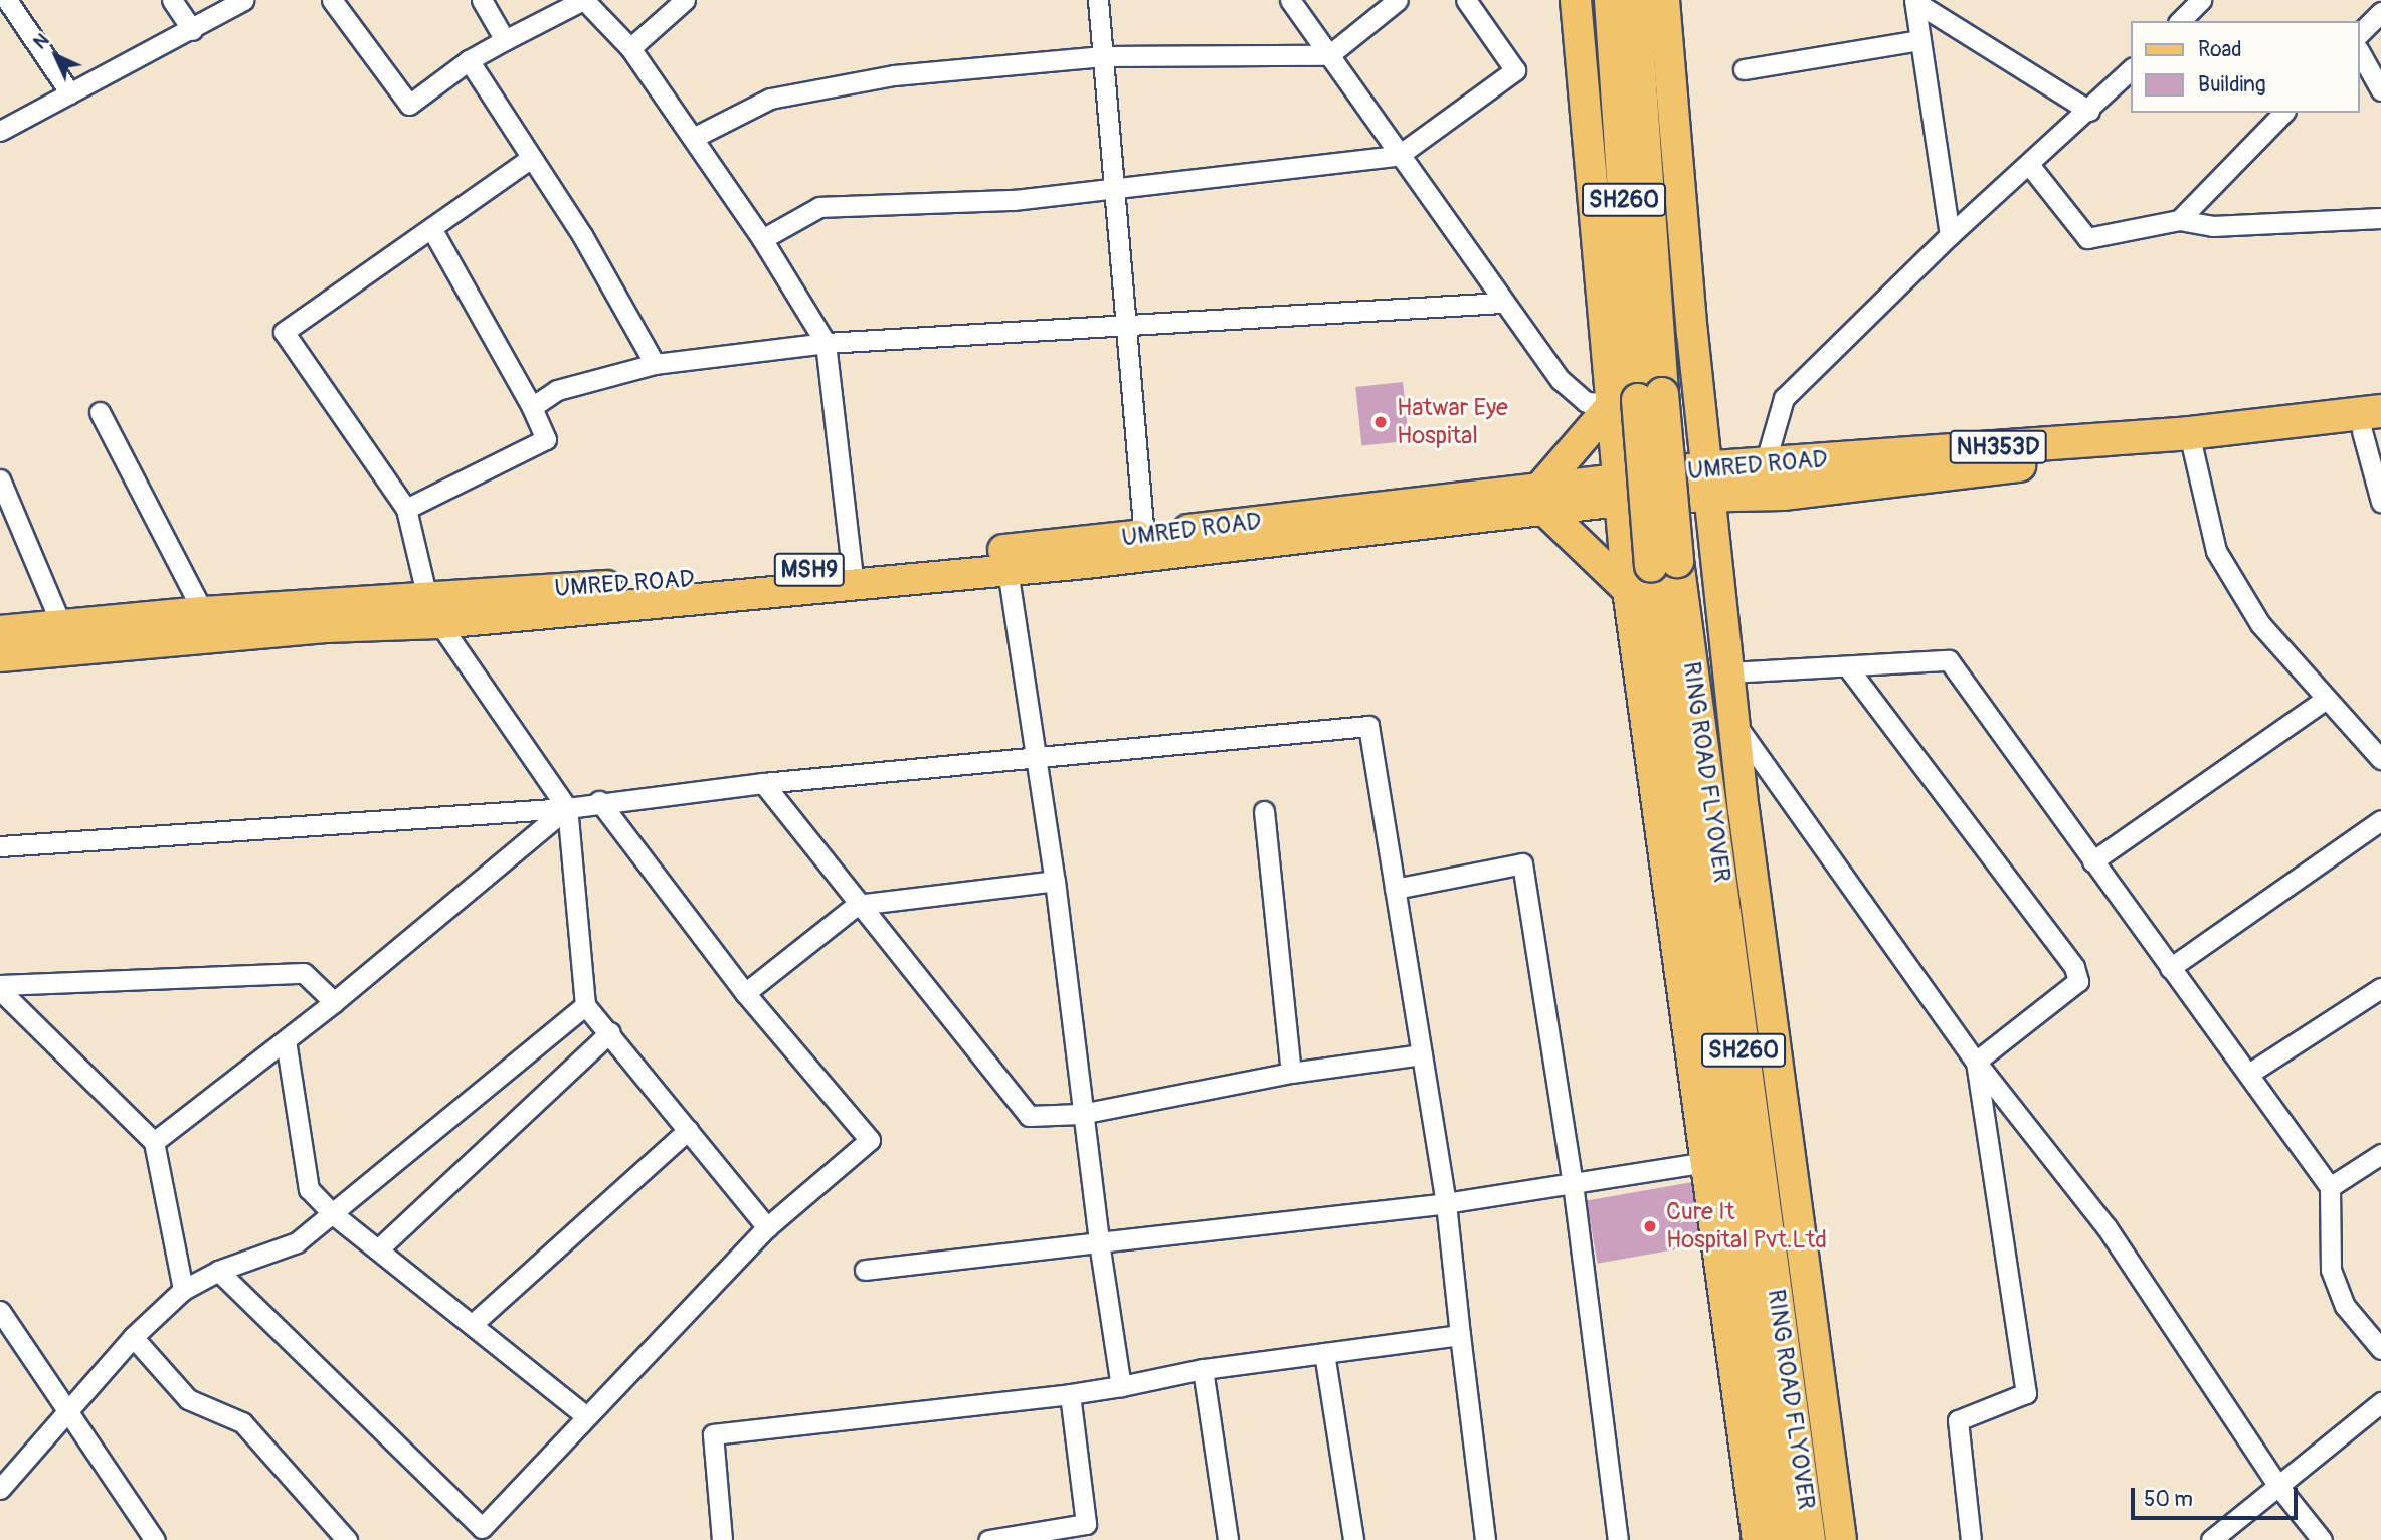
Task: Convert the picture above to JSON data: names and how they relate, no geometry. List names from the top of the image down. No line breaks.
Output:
{"streets":{"highway":["SH260","NH353D","UMRED ROAD","RING ROAD FLYOVER"],"main road":["MSH9"]},"crossings":[["NH353D","UMRED ROAD"]],"places":["Hatwar Eye Hospital","Cure It Hospital Pvt.Ltd"],"legend":["Road","Building"],"scale_bar":"50 m","north":"top left"}
